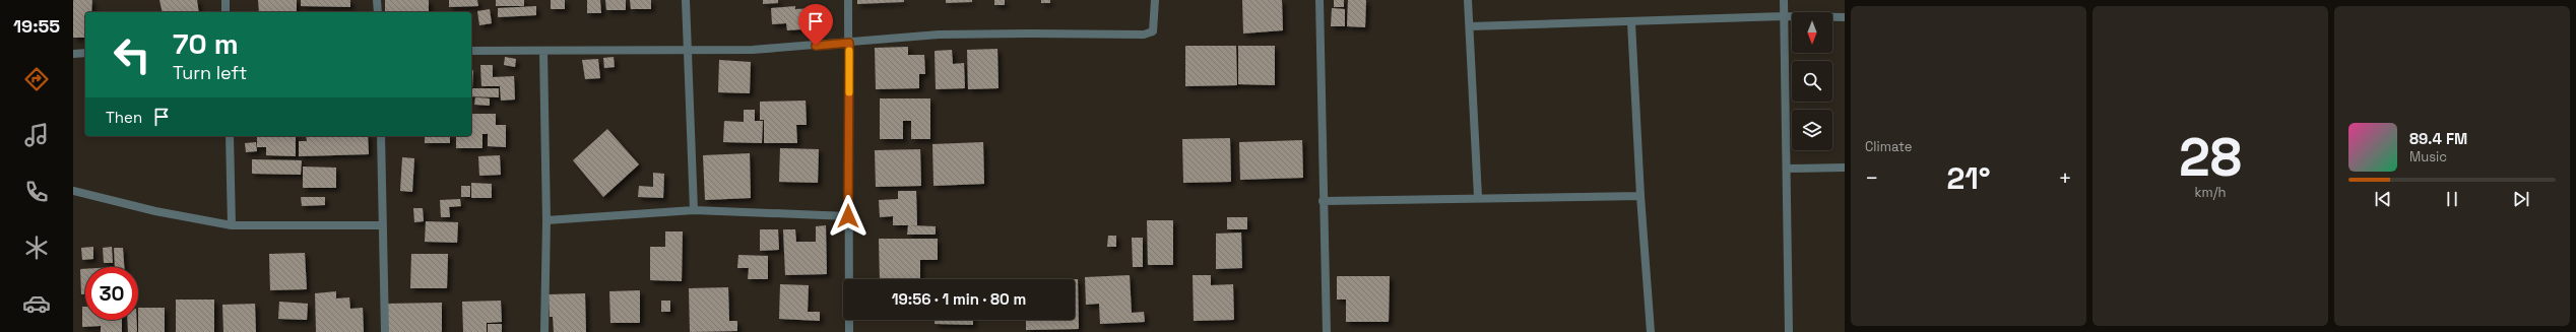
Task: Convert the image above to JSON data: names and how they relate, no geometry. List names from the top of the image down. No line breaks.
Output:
{"north":"bottom","page":{"tabs":"19:55","tile":["Climate",["28","km/h"]],"turn":["70 m","Turn left"],"then":"Then","song":["89.4 FM","Music"],"heat":["−","21°","+"],"limit":"30","trip":"19:56 · 1 min · 80 m"}}
